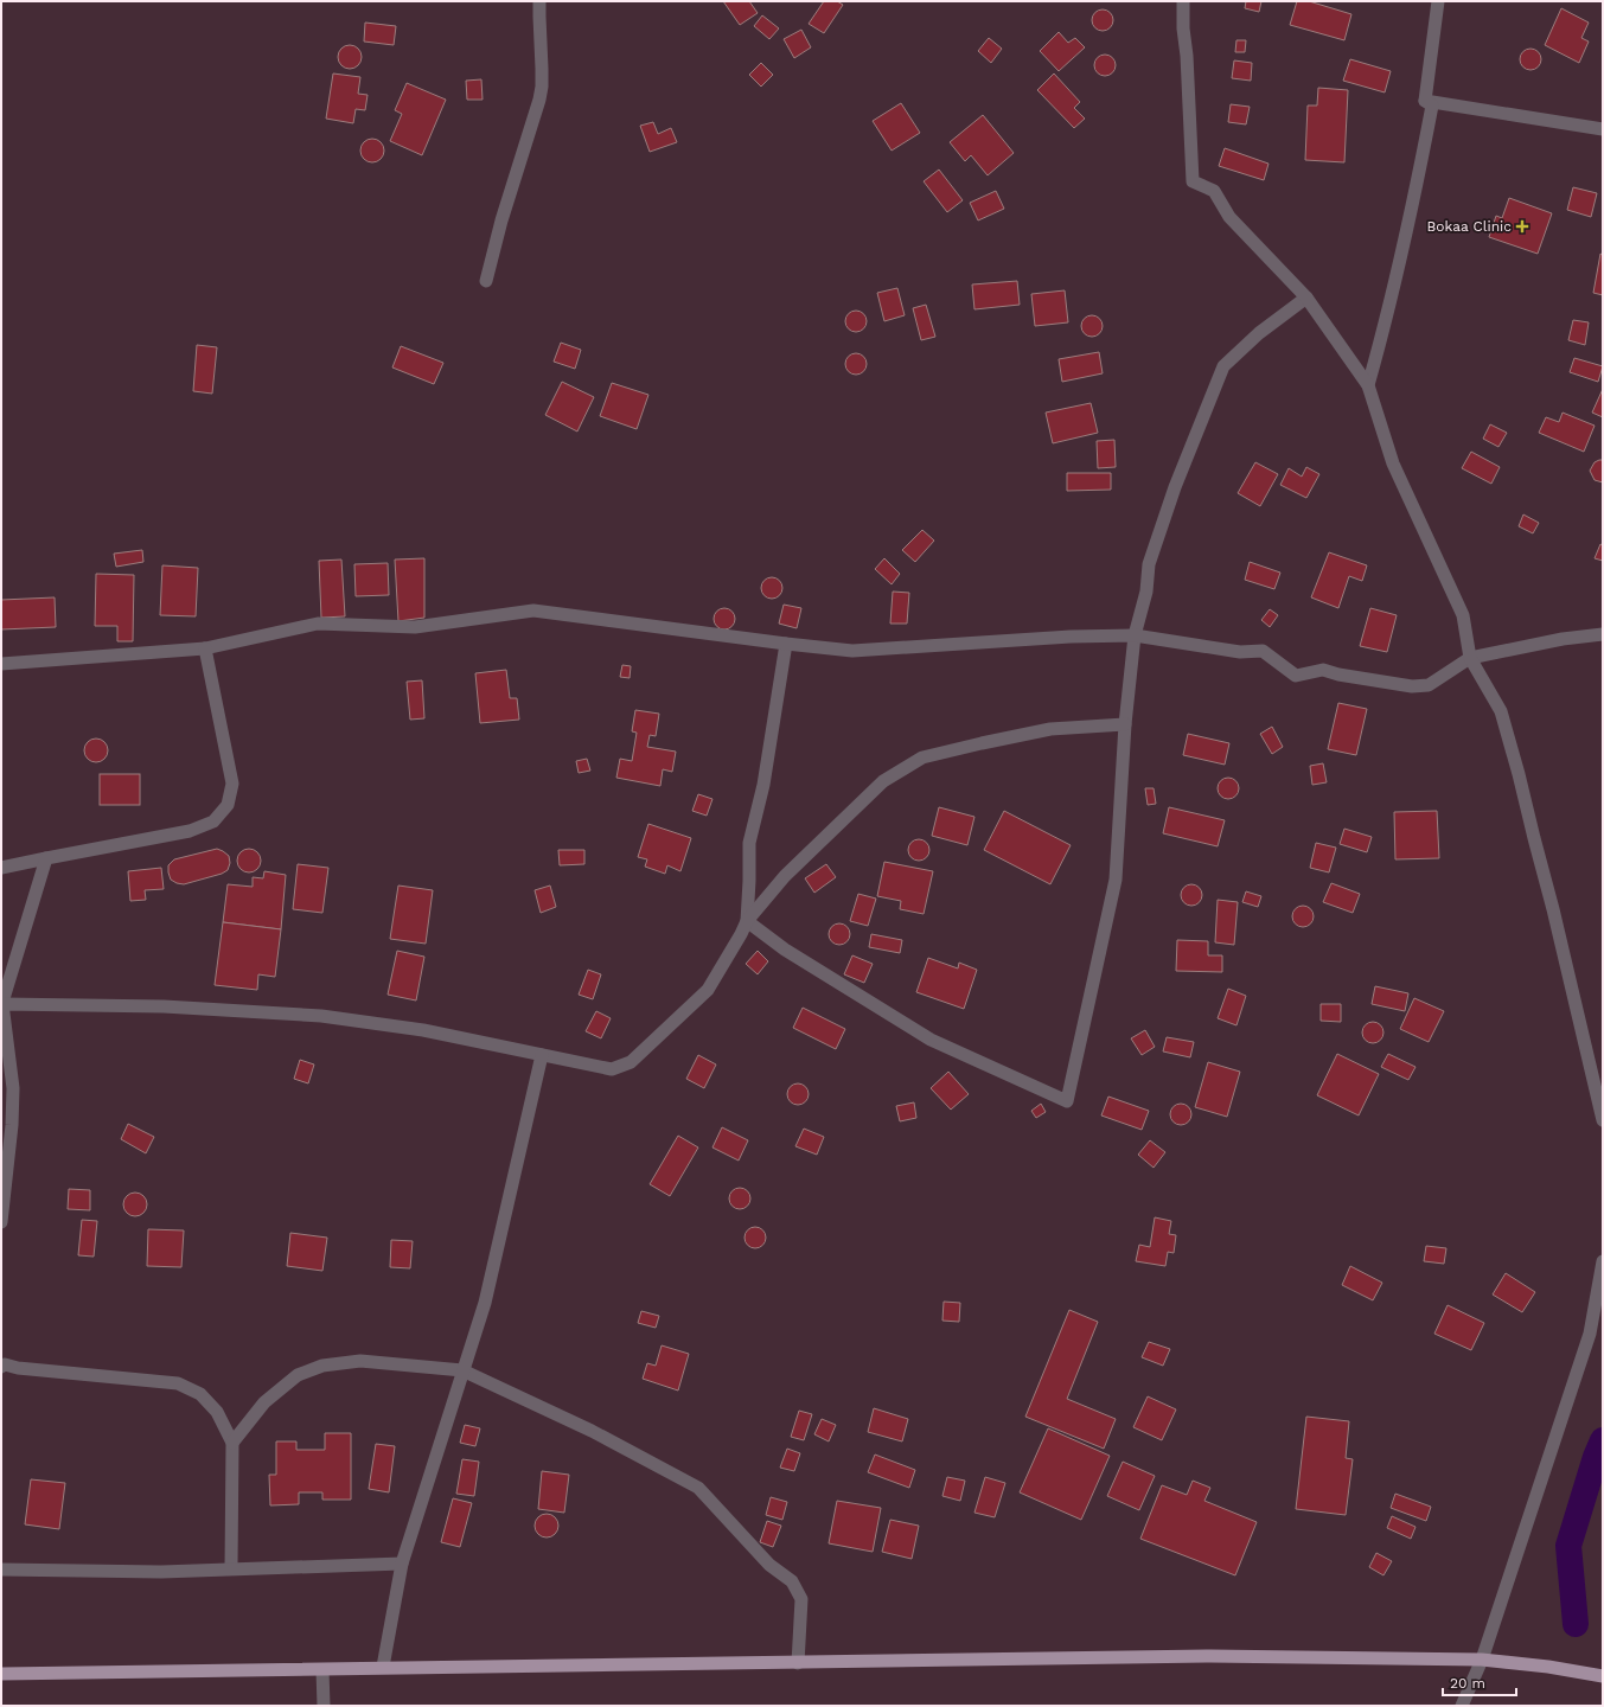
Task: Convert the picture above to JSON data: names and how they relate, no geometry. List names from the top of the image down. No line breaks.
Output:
{"places":{"health":["Bokaa Clinic"]},"scale_bar":"20 m"}
